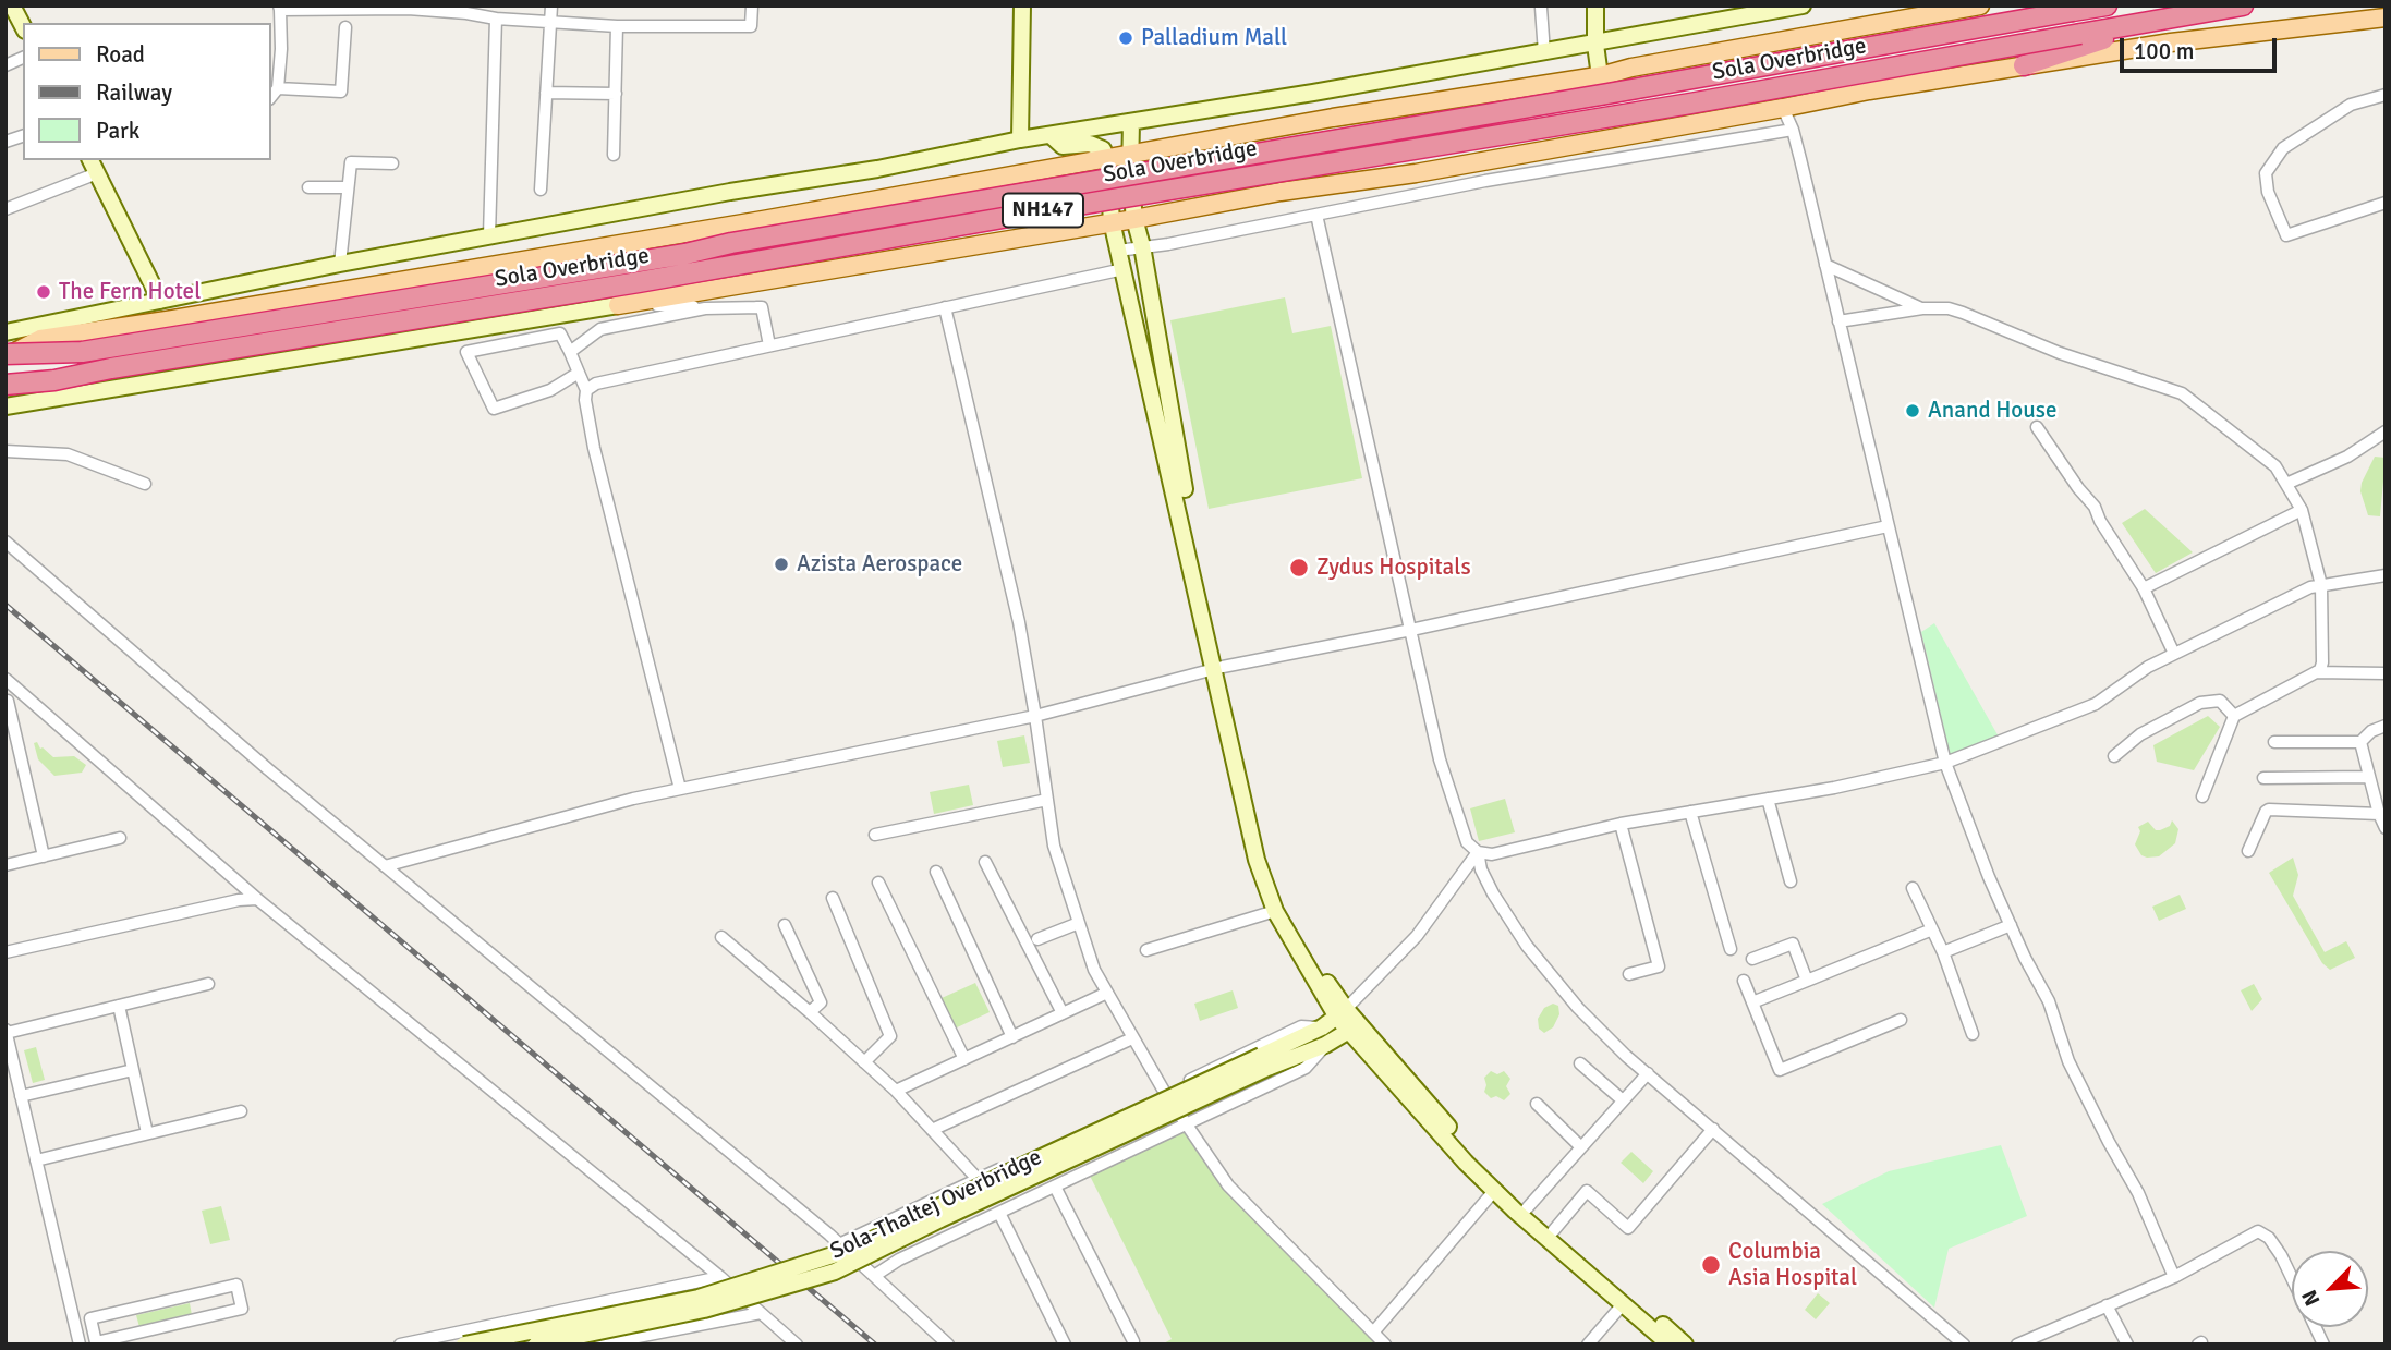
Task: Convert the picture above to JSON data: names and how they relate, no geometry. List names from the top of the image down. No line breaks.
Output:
{"streets":{"highway":["Sola Overbridge","NH147"],"street":["Sola-Thaltej Overbridge"]},"crossings":[["Sola Overbridge","NH147"]],"places":["Palladium Mall","The Fern Hotel","Anand House","Azista Aerospace","Zydus Hospitals","Columbia Asia Hospital"],"legend":["Road","Railway","Park"],"scale_bar":"100 m","north":"bottom left"}
